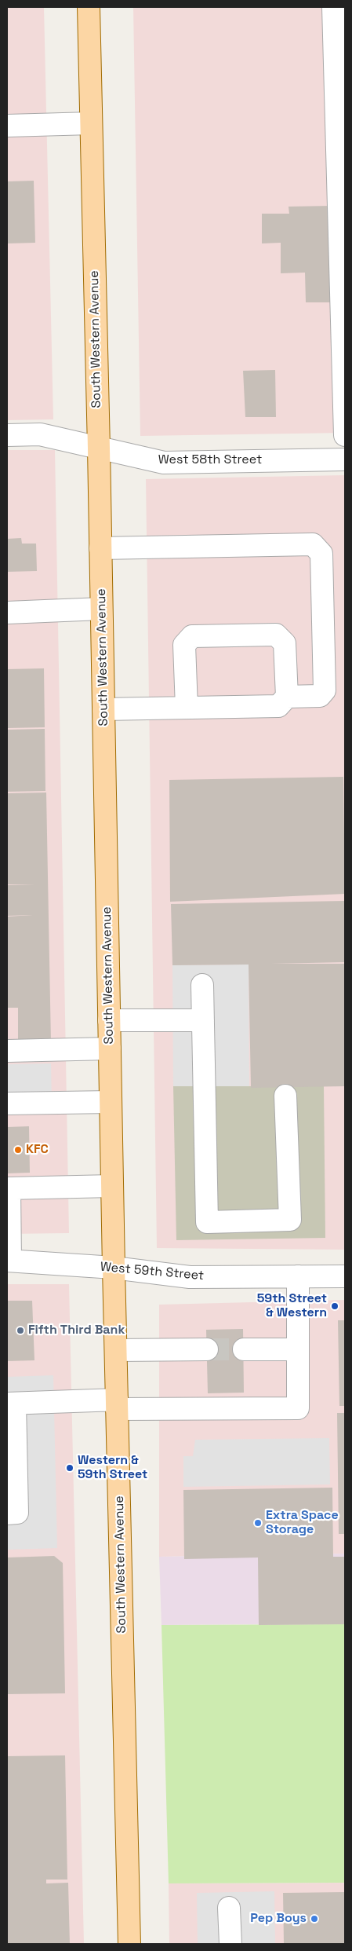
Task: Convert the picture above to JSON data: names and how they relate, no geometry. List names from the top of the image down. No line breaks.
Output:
{"streets":{"main road":["South Western Avenue"],"street":["West 58th Street","West 59th Street"]},"crossings":[["South Western Avenue","West 58th Street"],["South Western Avenue","West 59th Street"]],"places":["KFC","59th Street & Western","Fifth Third Bank","Western & 59th Street","Extra Space Storage","Pep Boys"]}
